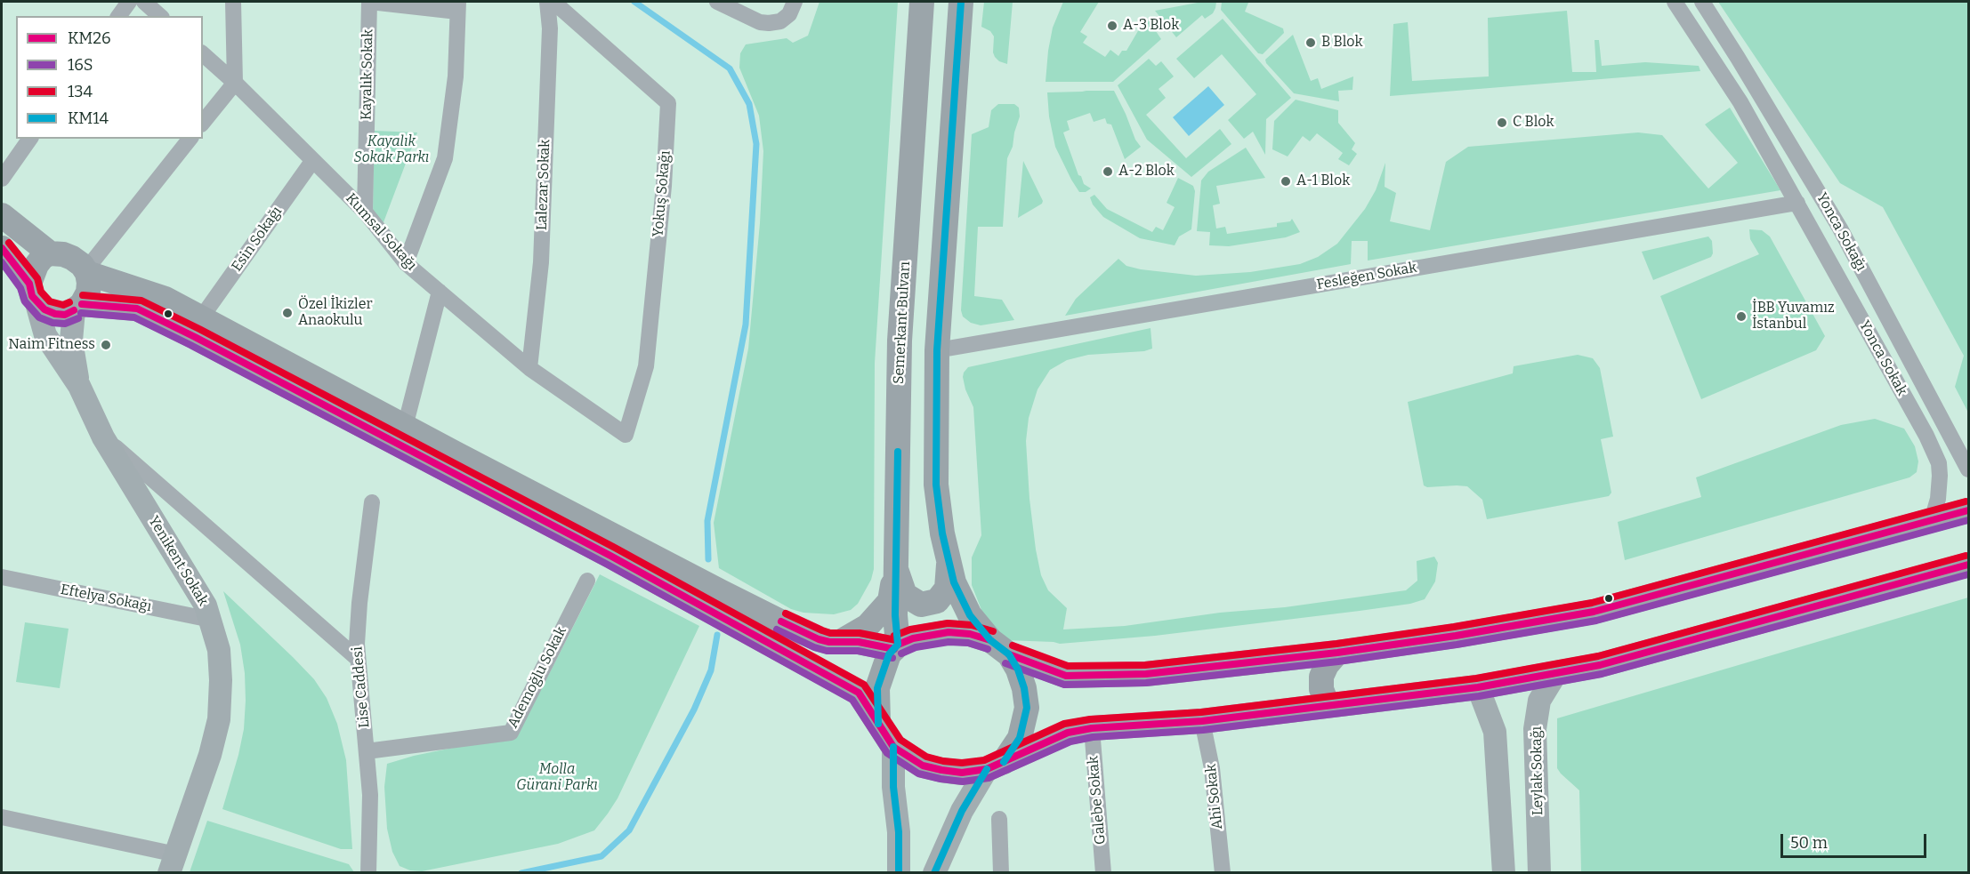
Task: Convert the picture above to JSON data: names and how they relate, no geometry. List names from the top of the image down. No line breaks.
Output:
{"streets":{"main road":["Semerkant Bulvarı"],"street":["Kayalık Sokak","Lalezar Sokak","Yokuş Sokağı","Kumsal Sokağı","Yonca Sokağı","Esin Sokağı","Fesleğen Sokak","Yonca Sokak","Yenikent Sokak","Eftelya Sokağı","Ademoğlu Sokak","Lise Caddesi","Leylak Sokağı","Ahi Sokak","Galebe Sokak"]},"crossings":[["Kayalık Sokak","Kumsal Sokağı"],["Lalezar Sokak","Kumsal Sokağı"],["Yokuş Sokağı","Kumsal Sokağı"],["Kumsal Sokağı","Esin Sokağı"],["Yonca Sokağı","Fesleğen Sokak"],["Yonca Sokağı","Yonca Sokak"],["Fesleğen Sokak","Yonca Sokak"],["Yenikent Sokak","Eftelya Sokağı"],["Ademoğlu Sokak","Lise Caddesi"]],"parks":["Kayalık Sokak Parkı","Molla Gürani Parkı"],"places":["A-3 Blok","B Blok","C Blok","A-2 Blok","A-1 Blok","Özel İkizler Anaokulu","İBB Yuvamız İstanbul","Naim Fitness"],"lines":["transit line KM14","transit line 134","transit line KM26","transit line 16S"],"legend":["KM26","16S","134","KM14"],"scale_bar":"50 m"}
